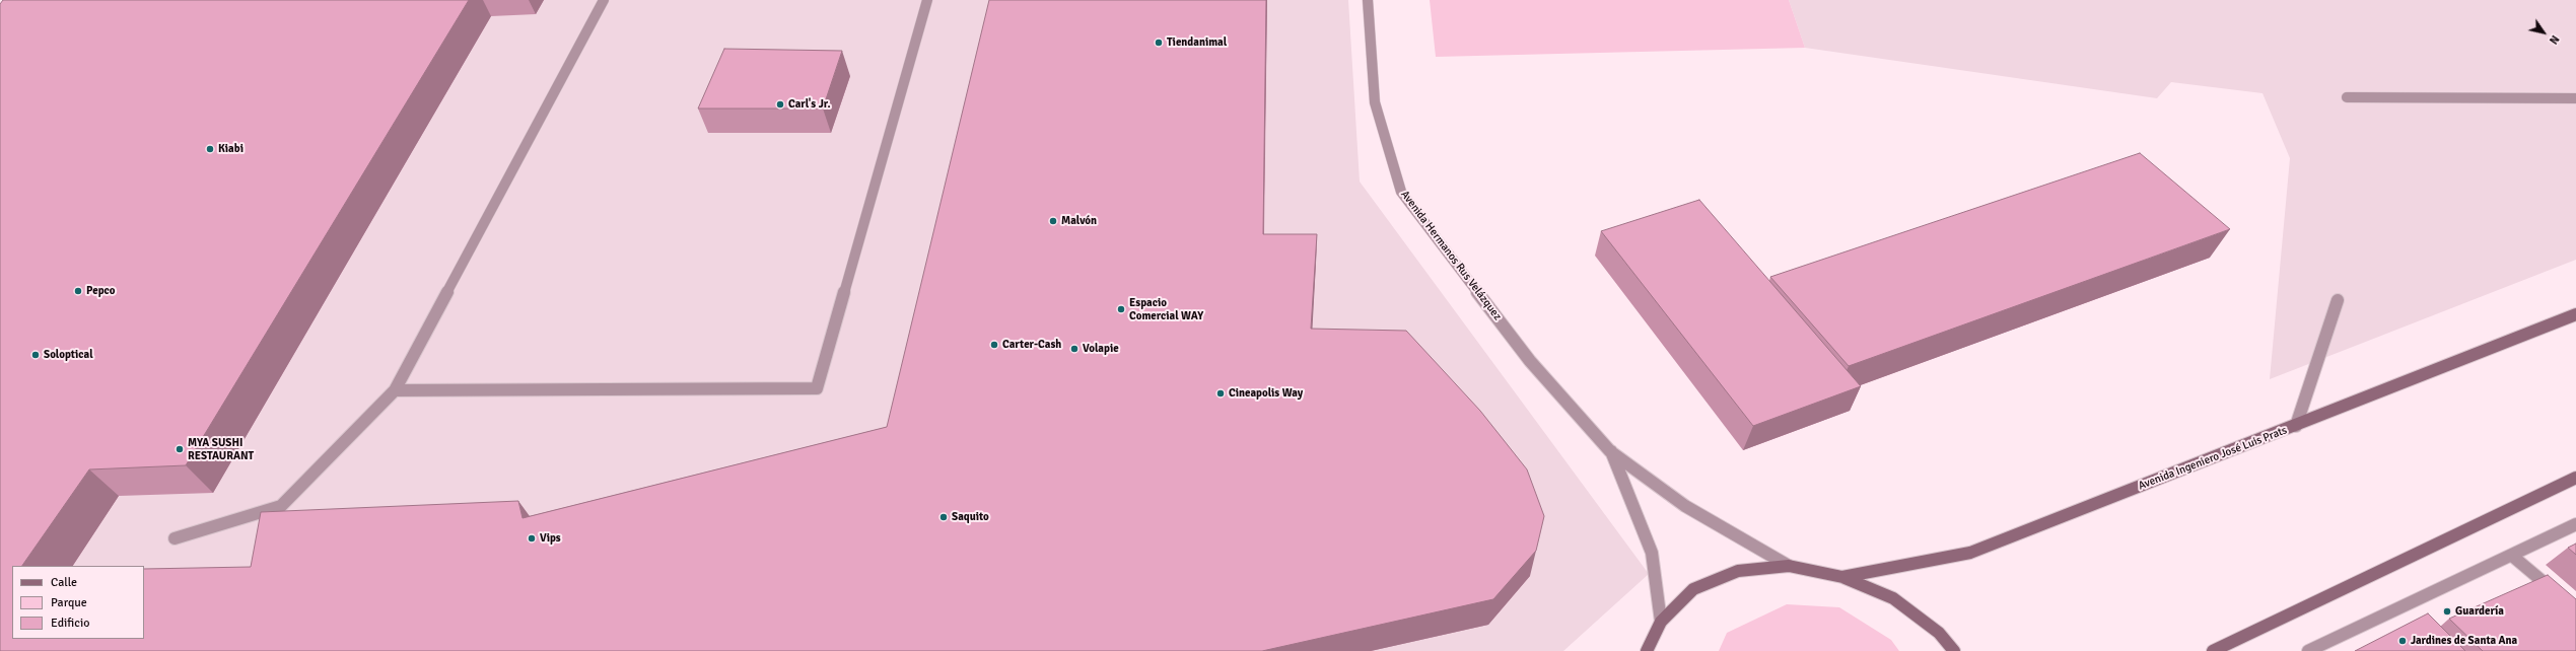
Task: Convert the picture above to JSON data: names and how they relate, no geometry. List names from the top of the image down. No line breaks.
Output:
{"streets":{"main road":["Avenida Ingeniero José Luis Prats"],"street":["Avenida Hermanos Rus Velázquez"]},"places":["Tiendanimal","Carl's Jr.","Kiabi","Malvón","Pepco","Espacio Comercial WAY","Carter-Cash","Volapie","Soloptical","Cineapolis Way","MYA SUSHI RESTAURANT","Saquito","Vips","Guardería","Jardines de Santa Ana"],"legend":["Calle","Parque","Edificio"],"north":"bottom right"}
